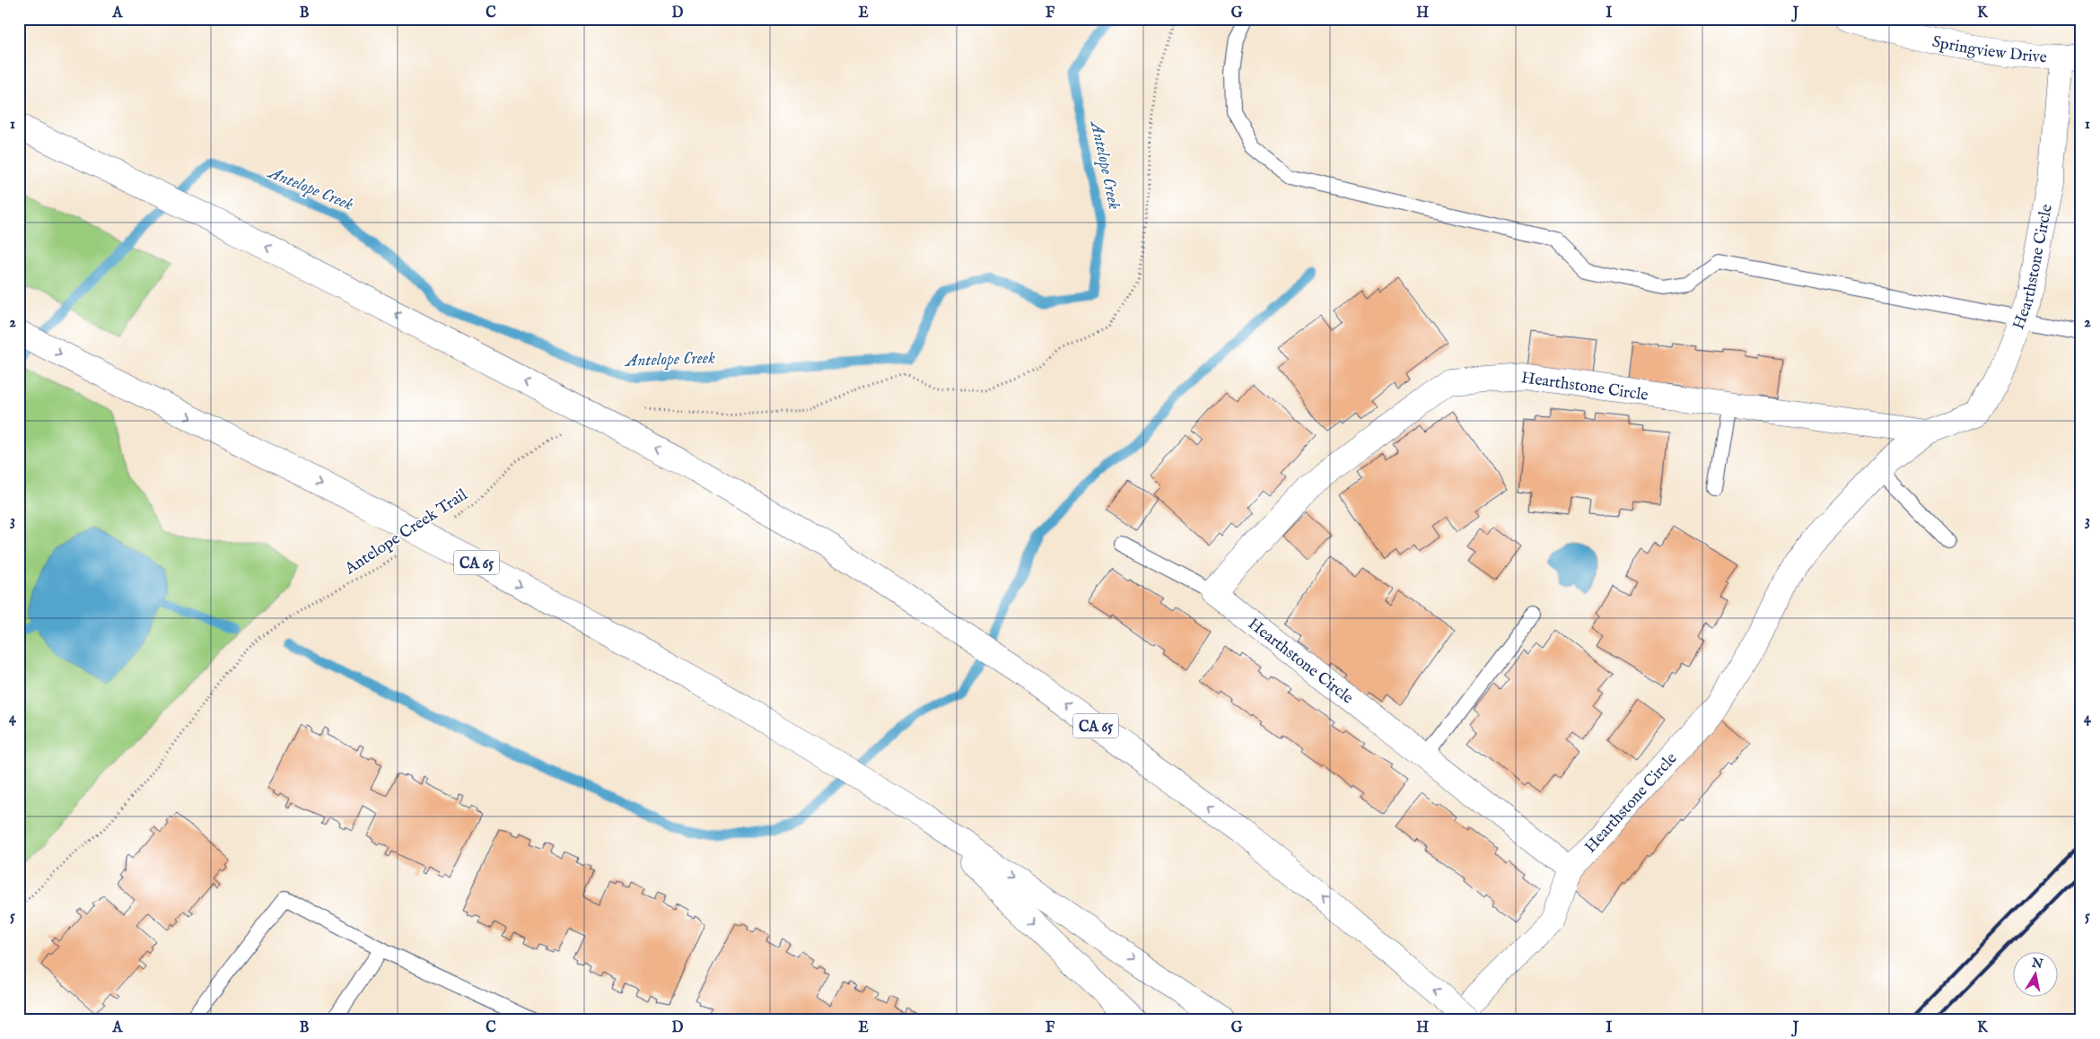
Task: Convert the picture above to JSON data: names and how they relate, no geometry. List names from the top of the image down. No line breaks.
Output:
{"streets":{"main road":["Springview Drive","Hearthstone Circle","CA 65"],"path":["Antelope Creek Trail"]},"crossings":[["Springview Drive","Hearthstone Circle"]],"water":["Antelope Creek"],"north":"top","grid":{"columns":["A","B","C","D","E","F","G","H","I","J","K"],"rows":["1","2","3","4","5"]}}
